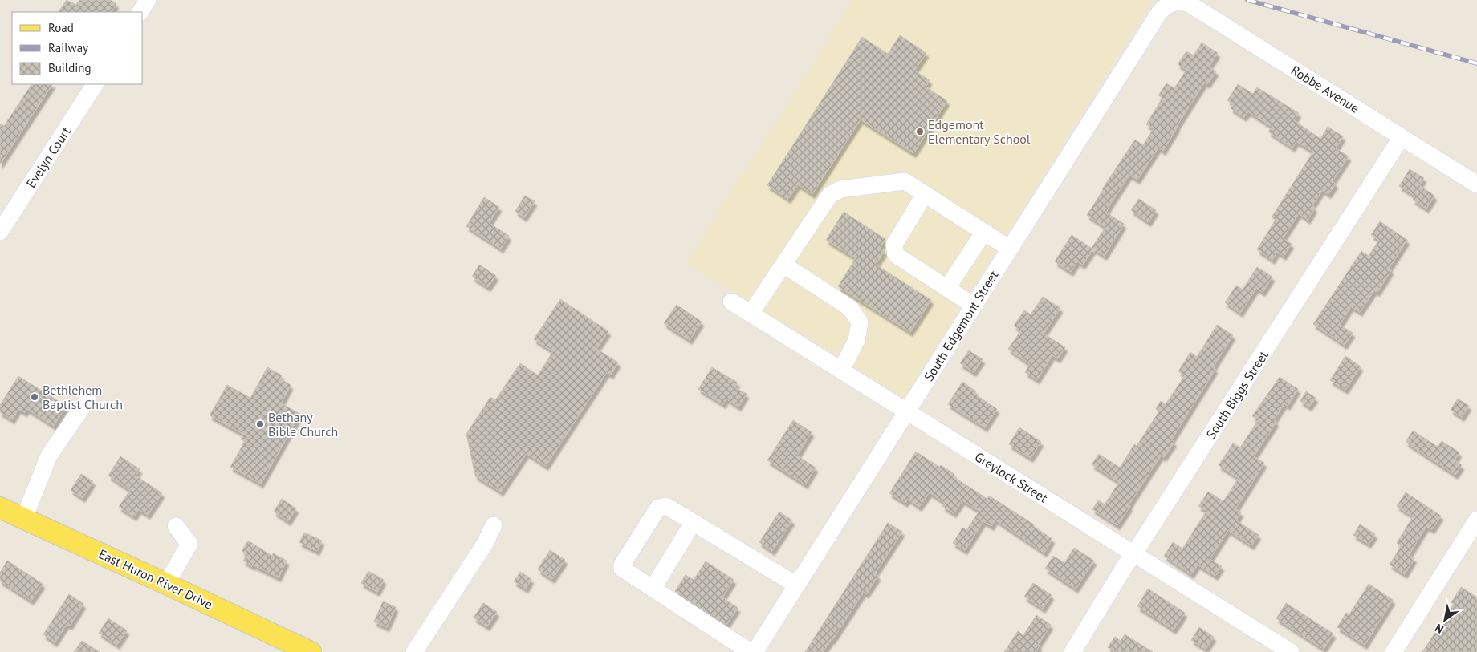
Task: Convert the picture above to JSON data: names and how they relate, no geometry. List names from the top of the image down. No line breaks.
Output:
{"streets":{"main road":["East Huron River Drive"],"street":["Robbe Avenue","Evelyn Court","South Edgemont Street","South Biggs Street","Greylock Street"]},"crossings":[["Robbe Avenue","South Edgemont Street"],["Robbe Avenue","South Biggs Street"],["South Edgemont Street","Greylock Street"],["South Biggs Street","Greylock Street"]],"places":["Edgemont Elementary School","Bethlehem Baptist Church","Bethany Bible Church"],"legend":["Road","Railway","Building"],"north":"bottom left"}
